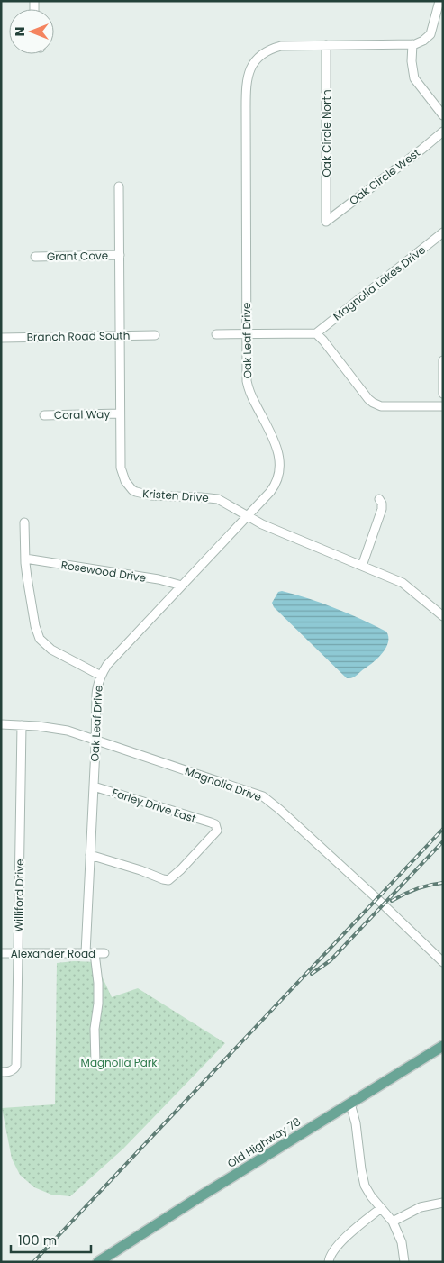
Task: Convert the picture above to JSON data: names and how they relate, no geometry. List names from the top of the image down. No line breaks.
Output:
{"streets":{"main road":["Old Highway 78"],"street":["Oak Circle North","Oak Circle West","Grant Cove","Magnolia Lakes Drive","Branch Road South","Oak Leaf Drive","Coral Way","Kristen Drive","Rosewood Drive","Magnolia Drive","Farley Drive East","Williford Drive","Alexander Road"]},"crossings":[["Oak Circle North","Oak Circle West"],["Oak Circle North","Oak Leaf Drive"],["Grant Cove","Kristen Drive"],["Branch Road South","Kristen Drive"],["Oak Leaf Drive","Kristen Drive"],["Oak Leaf Drive","Rosewood Drive"],["Oak Leaf Drive","Magnolia Drive"],["Oak Leaf Drive","Farley Drive East"],["Oak Leaf Drive","Alexander Road"],["Coral Way","Kristen Drive"],["Magnolia Drive","Williford Drive"],["Williford Drive","Alexander Road"]],"parks":["Magnolia Park"],"scale_bar":"100 m","north":"left"}
